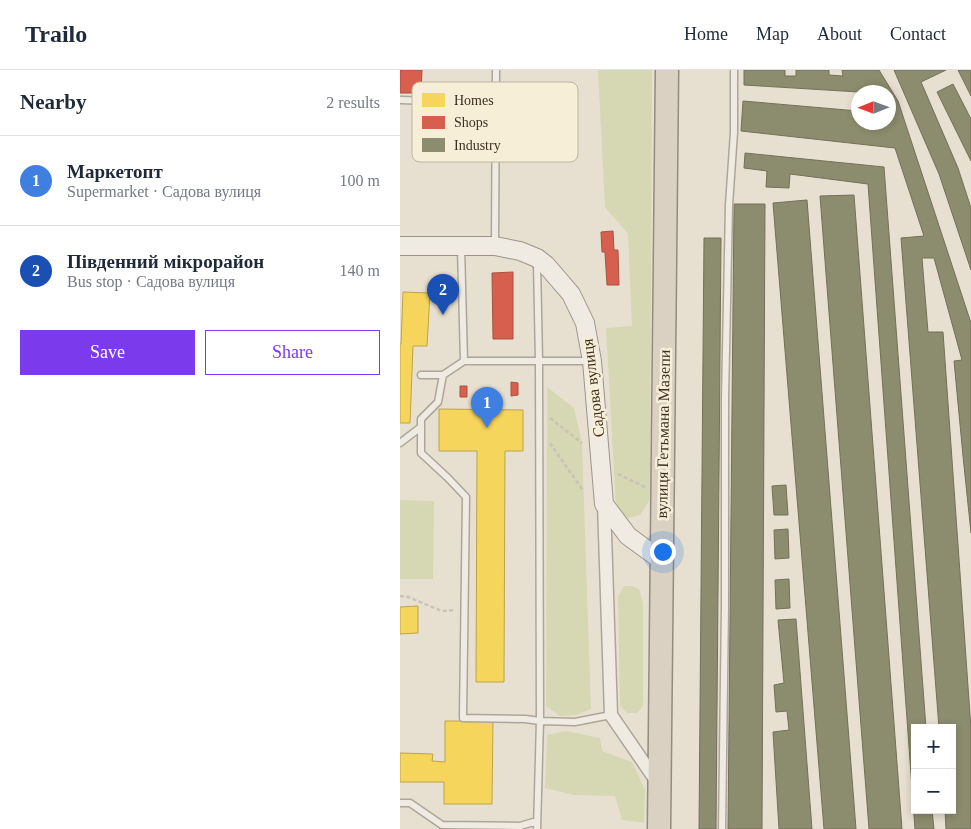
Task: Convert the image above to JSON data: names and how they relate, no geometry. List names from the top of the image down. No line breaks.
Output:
{"streets":{"highway":["вулиця Гетьмана Мазепи"],"street":["Садова вулиця"]},"legend":["Homes","Shops","Industry"],"north":"left","page":{"header":"Trailo","nav":["Home","Map","About","Contact"],"heading":["Nearby","2 results"],"list":[{"mark":"1","name":"Маркетопт","note":"Supermarket · Садова вулиця","value":"100 m"},{"mark":"2","name":"Південний мікрорайон","note":"Bus stop · Садова вулиця","value":"140 m"}],"pins":["2","1"],"buttons":["Save","Share"],"map_buttons":["+","−"]}}
